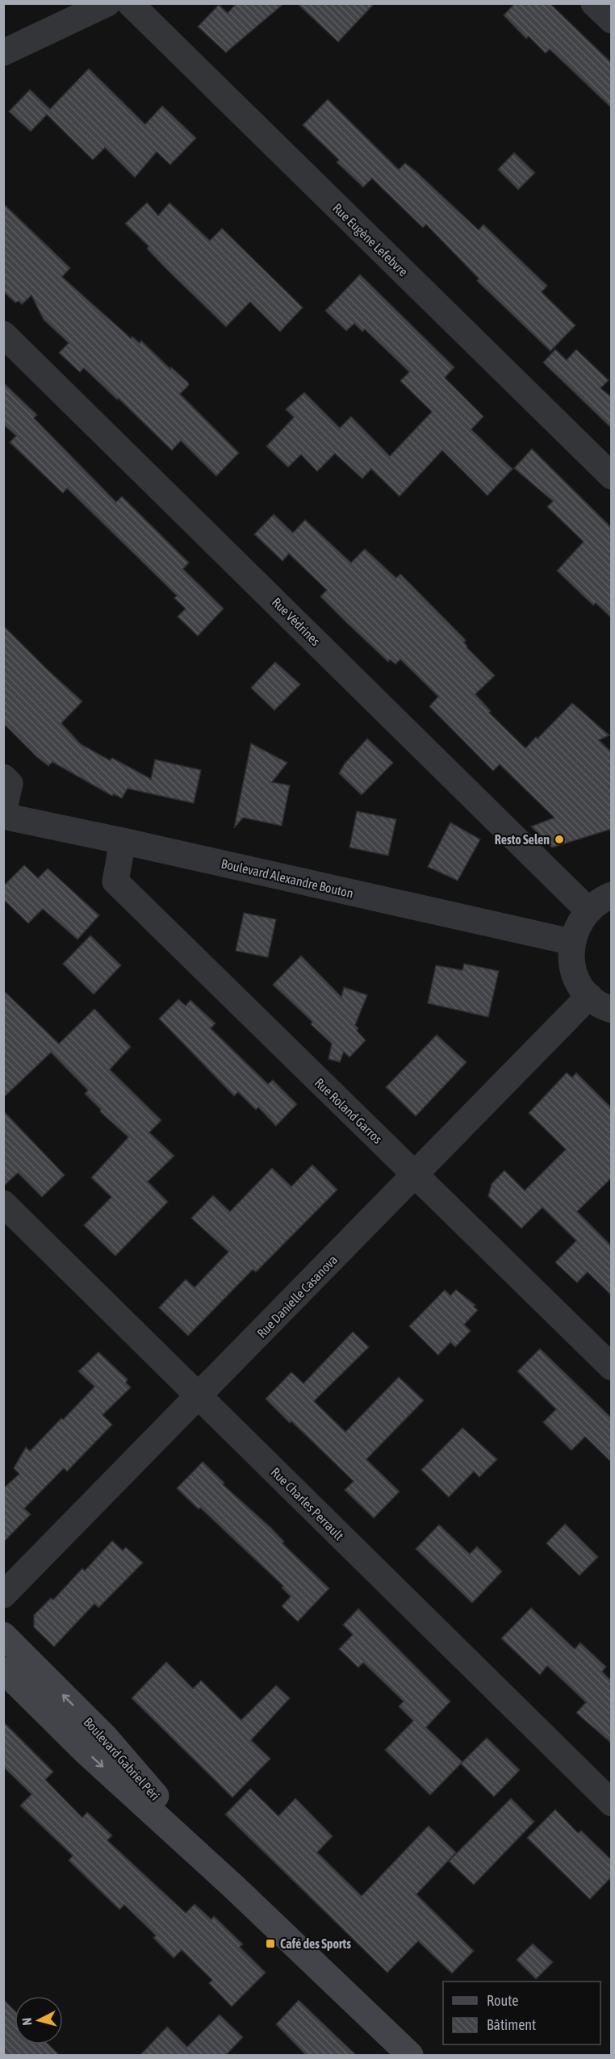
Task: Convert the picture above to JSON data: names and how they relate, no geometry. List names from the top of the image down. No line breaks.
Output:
{"streets":{"main road":["Boulevard Gabriel Péri"],"street":["Rue Eugène Lefebvre","Rue Védrines","Boulevard Alexandre Bouton","Rue Roland Garros","Rue Danielle Casanova","Rue Charles Perrault"]},"crossings":[["Boulevard Alexandre Bouton","Rue Roland Garros"],["Rue Roland Garros","Rue Danielle Casanova"],["Rue Danielle Casanova","Rue Charles Perrault"]],"places":{"other":["Resto Selen"],"transit":["Café des Sports"]},"legend":["Route","Bâtiment"],"north":"left"}
